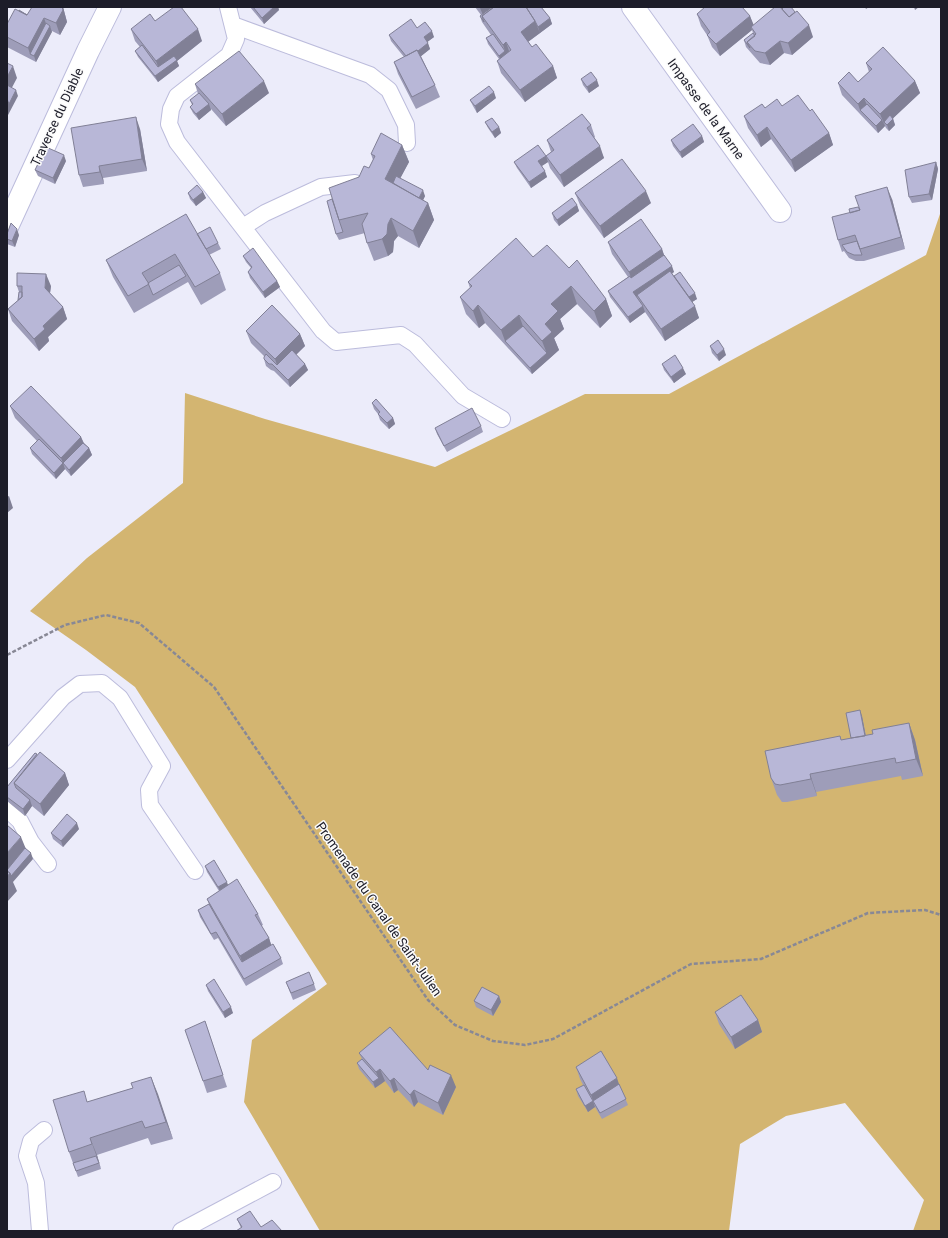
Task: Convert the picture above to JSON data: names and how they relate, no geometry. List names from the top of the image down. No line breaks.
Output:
{"streets":{"street":["Impasse de la Marne","Traverse du Diable"],"path":["Promenade du Canal de Saint-Julien"]}}
